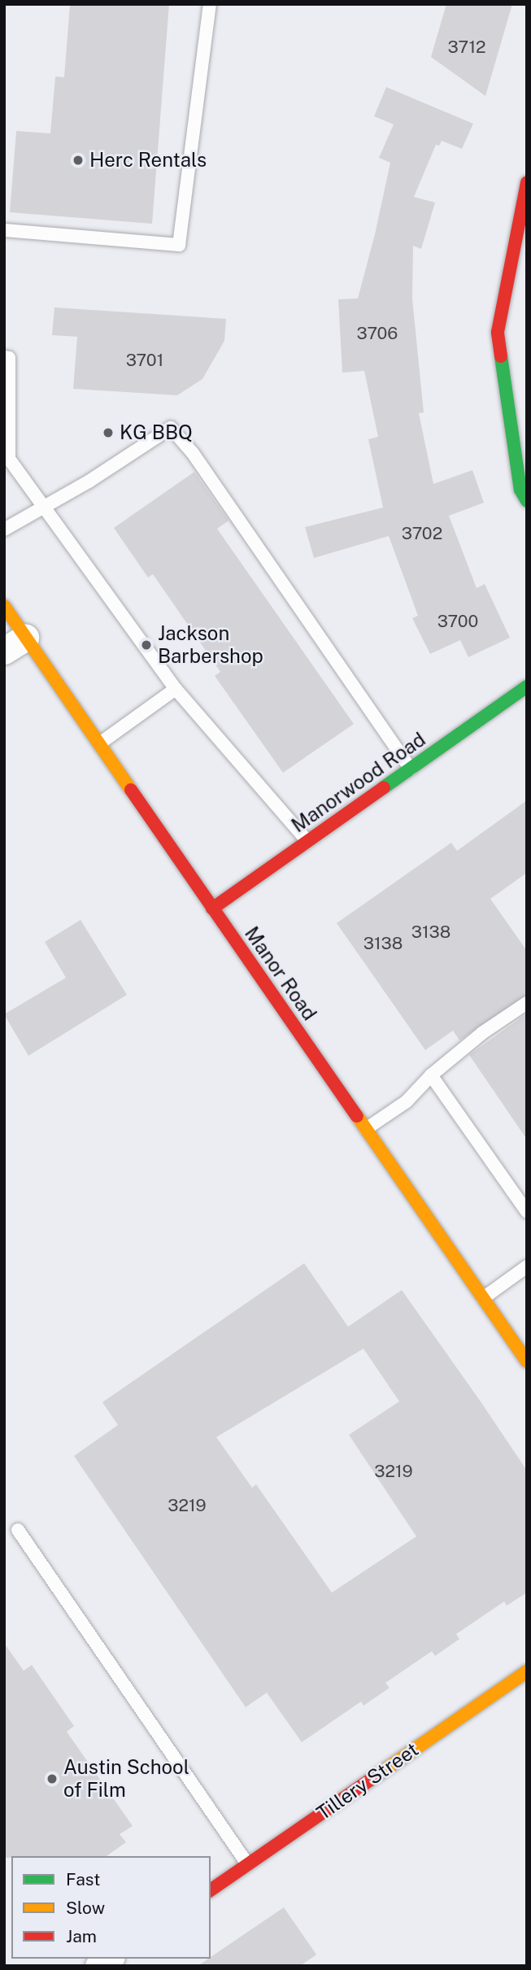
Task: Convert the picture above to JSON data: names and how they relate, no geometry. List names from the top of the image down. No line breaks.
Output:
{"streets":{"street":["Manorwood Road","Manor Road","Tillery Street"]},"crossings":[["Manorwood Road","Manor Road"]],"places":["Herc Rentals","KG BBQ","Jackson Barbershop","Austin School of Film"],"house_numbers":["3712","3706","3701","3702","3700","3138","3138","3219","3219"],"legend":["Fast","Slow","Jam"]}
